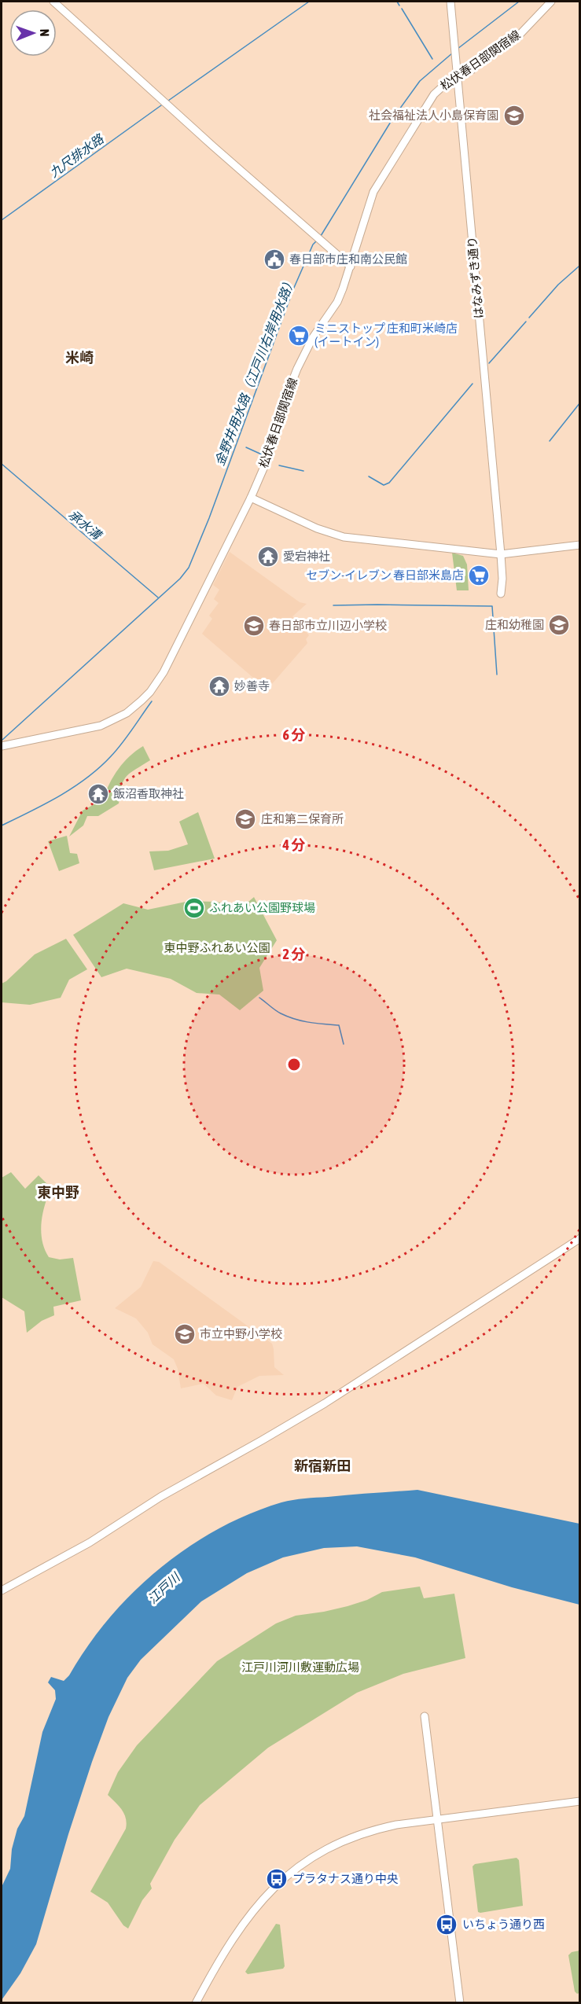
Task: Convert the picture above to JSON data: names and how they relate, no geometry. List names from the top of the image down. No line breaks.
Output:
{"streets":{"street":["松伏春日部関宿線","はなみずき通り"]},"crossings":[["松伏春日部関宿線","はなみずき通り"]],"districts":["米崎","東中野","新宿新田"],"water":["九尺排水路","金野井用水路（江戸川右岸用水路）","承水溝","江戸川"],"parks":["東中野ふれあい公園","江戸川河川敷運動広場"],"places":{"school or university":["社会福祉法人小島保育園","庄和幼稚園","春日部市立川辺小学校","庄和第二保育所","市立中野小学校"],"public building":["春日部市庄和南公民館"],"supermarket":["ミニストップ 庄和町米崎店 (イートイン)","セブン-イレブン 春日部米島店"],"temple":["愛宕神社","妙善寺","飯沼香取神社"],"sports":["ふれあい公園野球場"],"bus stop":["プラタナス通り中央","いちょう通り西"]},"north":"right","rings":["6 分","4 分","2 分"]}
